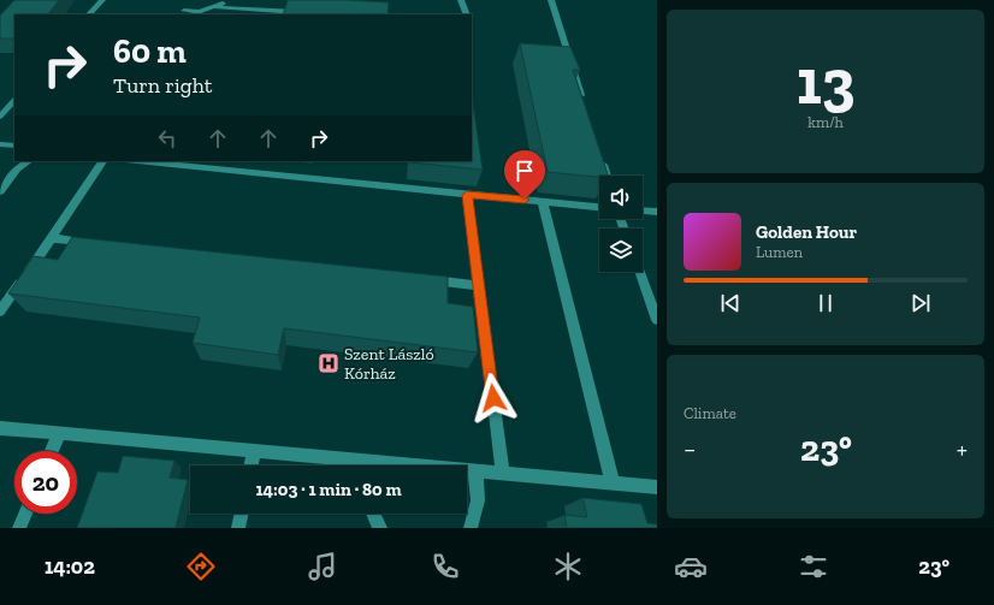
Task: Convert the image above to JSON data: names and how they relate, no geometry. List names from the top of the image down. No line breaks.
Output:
{"places":{"hospital":["Szent László Kórház"]},"page":{"tile":[["13","km/h"],"Climate"],"turn":["60 m","Turn right"],"song":["Golden Hour","Lumen"],"heat":["−","23°","+"],"limit":"20","trip":"14:03 · 1 min · 80 m","tabs":["14:02","23°"]}}
